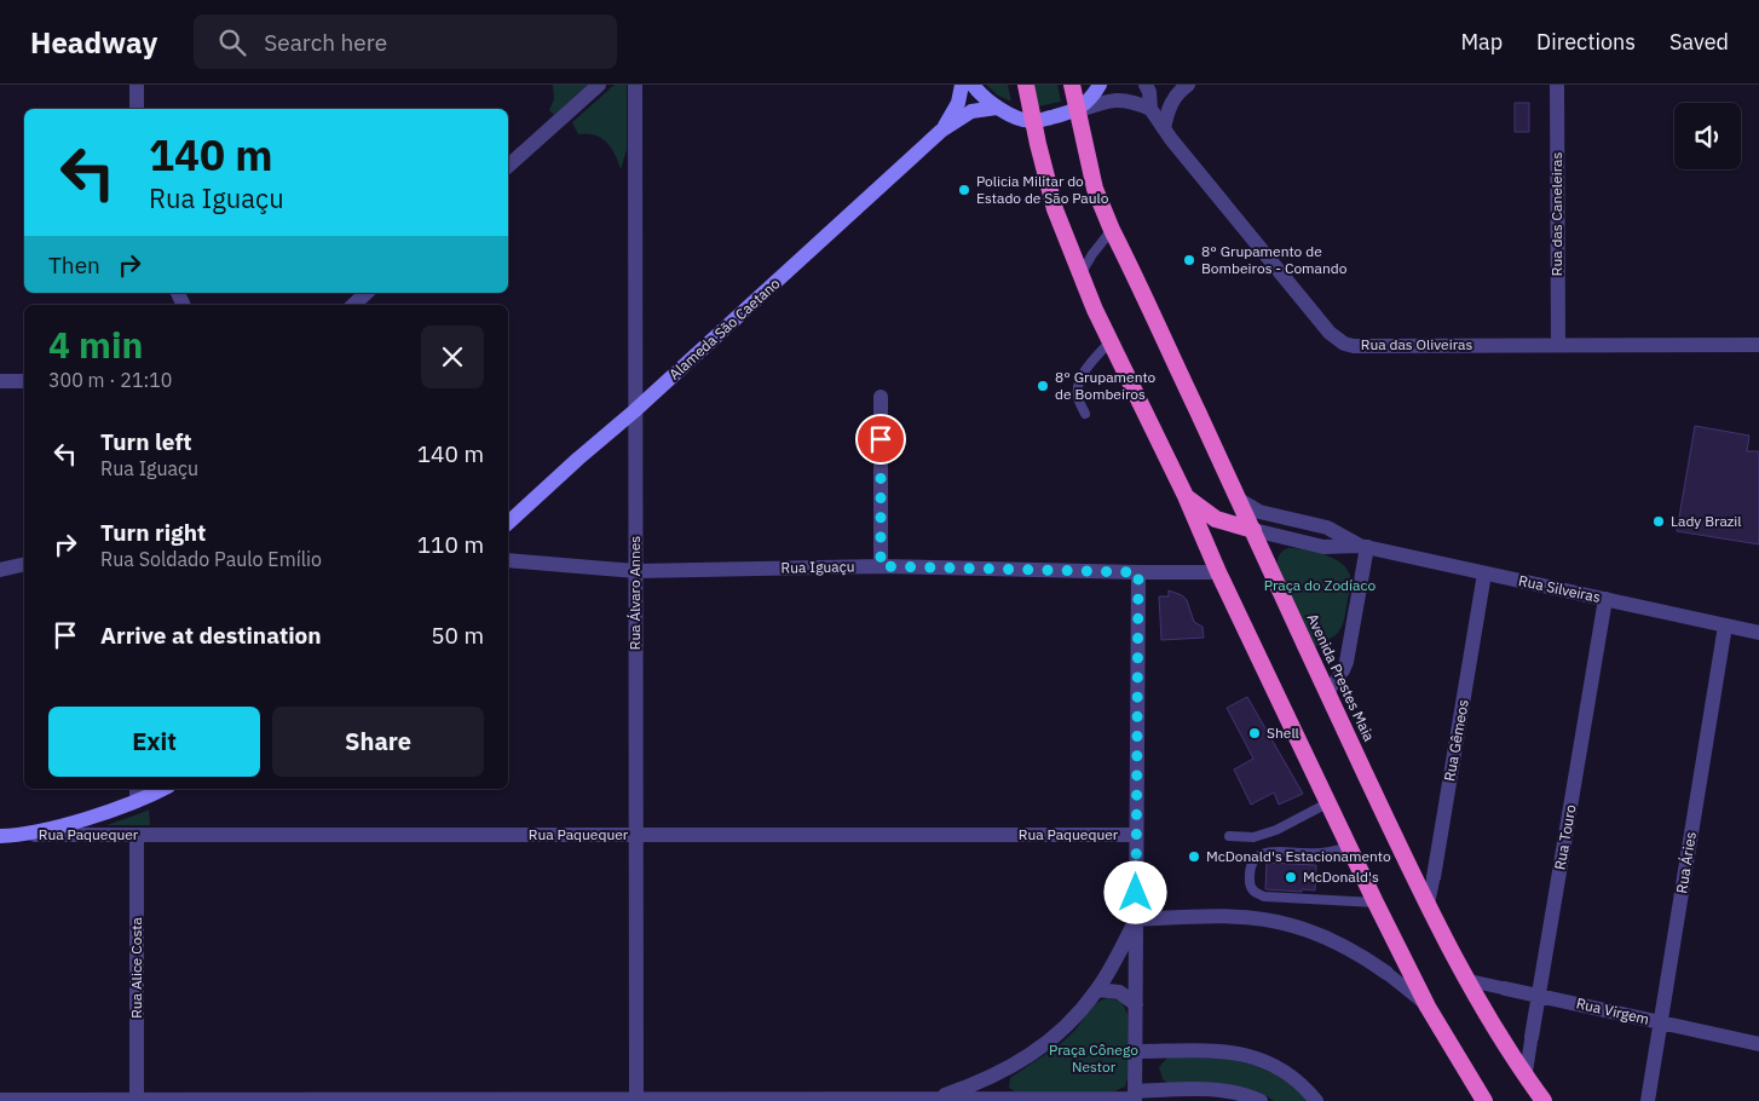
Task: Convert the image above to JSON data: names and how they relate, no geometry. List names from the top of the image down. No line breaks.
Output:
{"streets":{"highway":["Avenida Prestes Maia"],"main road":["Alameda São Caetano"],"street":["Rua das Caneleiras","Rua das Oliveiras","Rua Iguaçu","Rua Silveiras","Rua Álvaro Annes","Rua Gêmeos","Rua Paquequer","Rua Touro","Rua Áries","Rua Alice Costa","Rua Virgem"]},"crossings":[["Rua das Caneleiras","Rua das Oliveiras"],["Alameda São Caetano","Rua Álvaro Annes"],["Rua Iguaçu","Rua Álvaro Annes"],["Rua Silveiras","Avenida Prestes Maia"],["Rua Silveiras","Rua Gêmeos"],["Rua Silveiras","Rua Touro"],["Rua Silveiras","Rua Áries"],["Rua Álvaro Annes","Rua Paquequer"],["Avenida Prestes Maia","Rua Gêmeos"],["Avenida Prestes Maia","Rua Touro"],["Avenida Prestes Maia","Rua Virgem"],["Rua Paquequer","Rua Alice Costa"],["Rua Touro","Rua Virgem"],["Rua Áries","Rua Virgem"]],"parks":["Praça do Zodíaco","Praça Cônego Nestor"],"places":["Policia Militar do Estado de São Paulo","8° Grupamento de Bombeiros - Comando","8° Grupamento de Bombeiros","Lady Brazil","Shell","McDonald's Estacionamento","McDonald's"],"page":{"header":"Headway","search":"Search here","nav":["Map","Directions","Saved"],"turn":["140 m","Rua Iguaçu"],"then":"Then","heading":["4 min","300 m · 21:10"],"list":[{"name":"Turn left","note":"Rua Iguaçu","value":"140 m"},{"name":"Turn right","note":"Rua Soldado Paulo Emílio","value":"110 m"},{"name":"Arrive at destination","value":"50 m"}],"buttons":["Exit","Share"]}}
